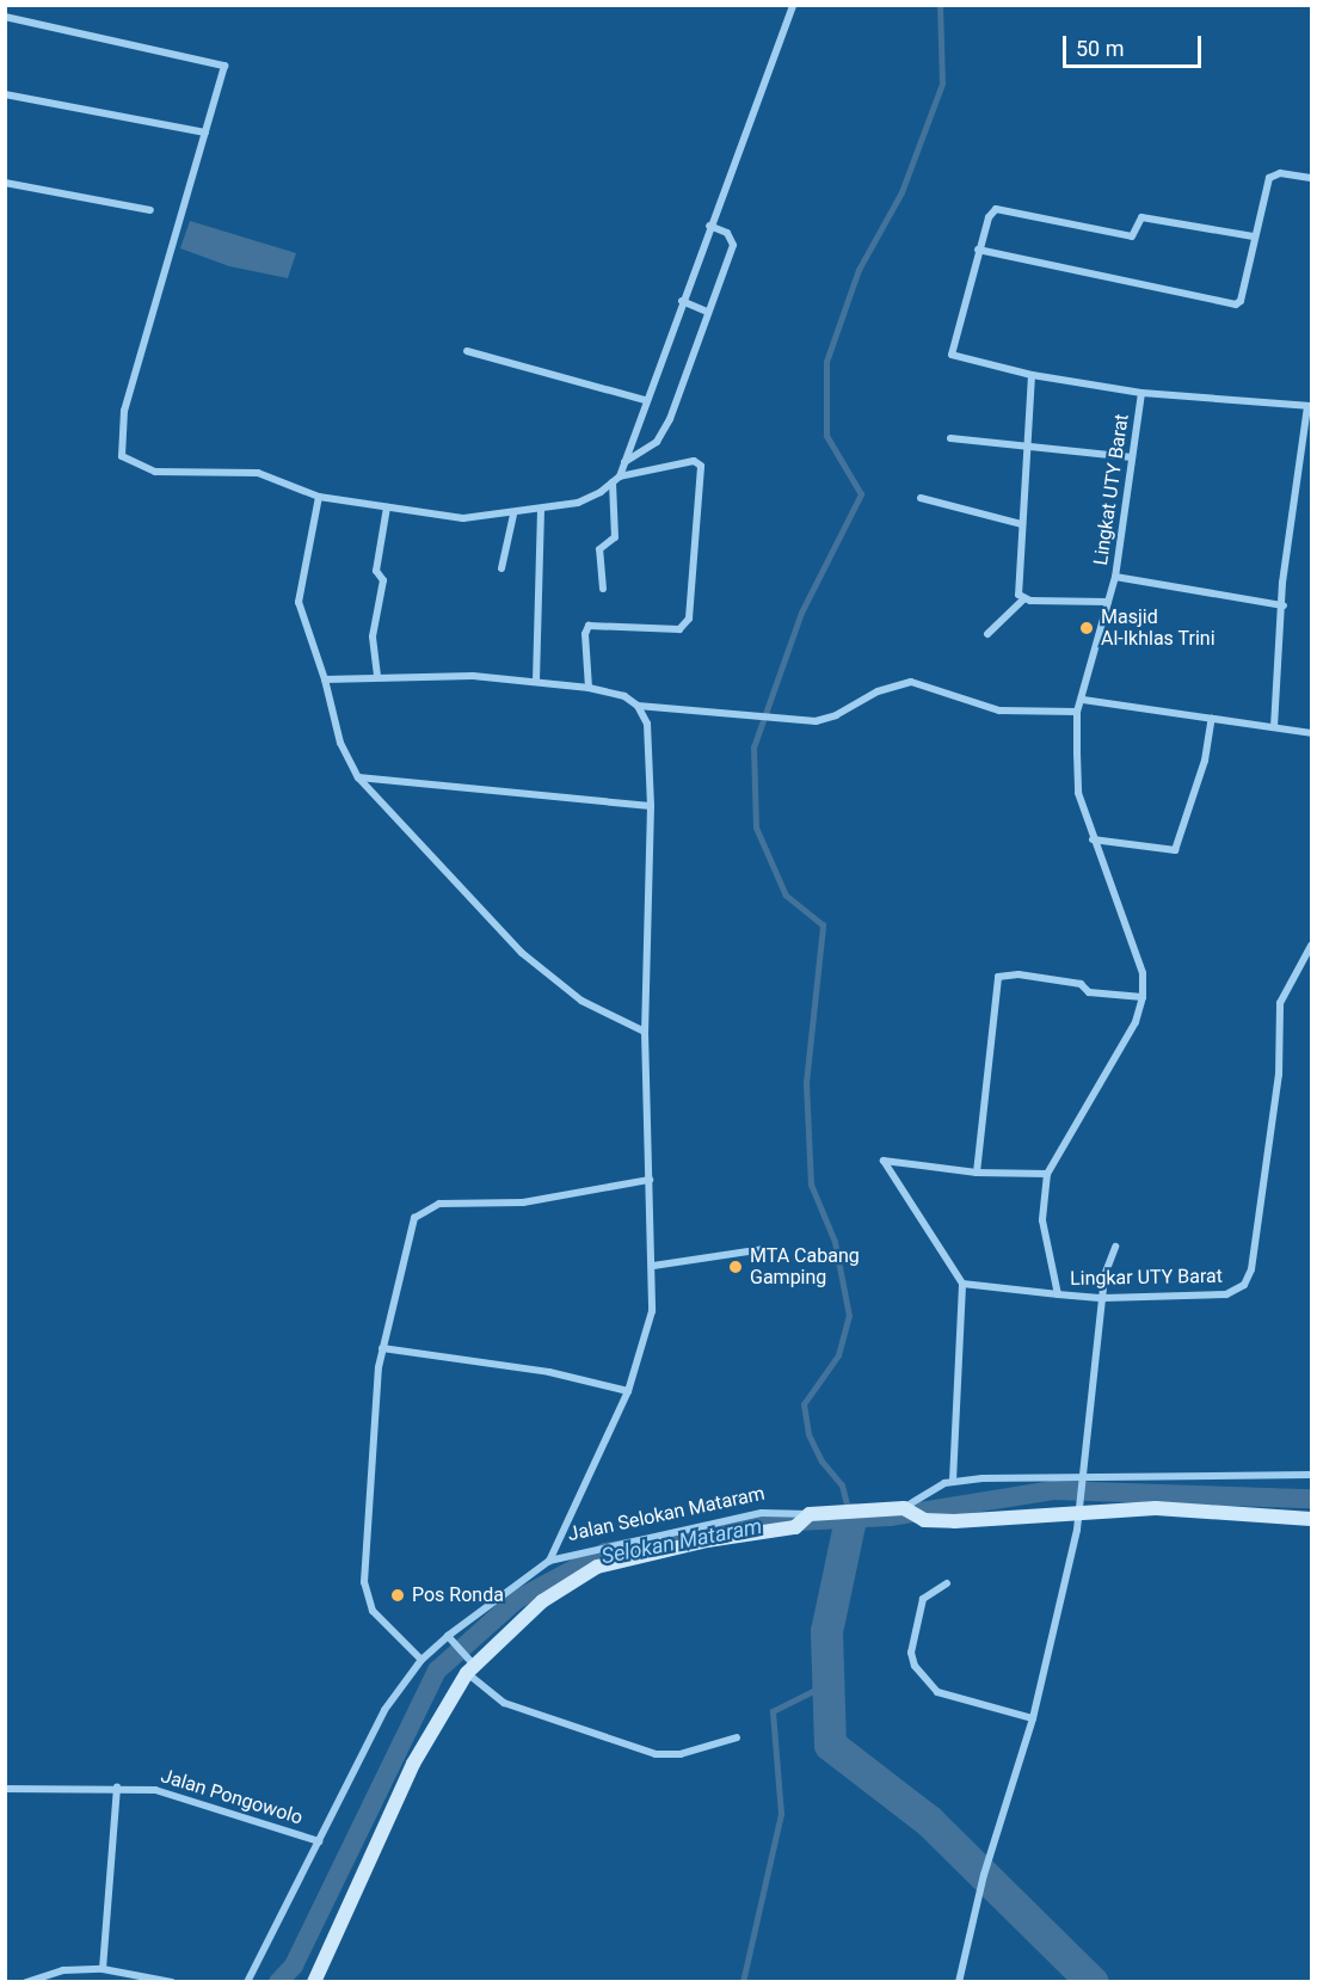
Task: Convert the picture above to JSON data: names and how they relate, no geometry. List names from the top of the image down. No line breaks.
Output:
{"streets":{"street":["Lingkat UTY Barat","Lingkar UTY Barat","Jalan Selokan Mataram","Jalan Pongowolo"]},"crossings":[["Lingkat UTY Barat","Lingkar UTY Barat"],["Jalan Selokan Mataram","Jalan Pongowolo"]],"water":["Selokan Mataram"],"places":["Masjid Al-Ikhlas Trini","MTA Cabang Gamping","Pos Ronda"],"scale_bar":"50 m"}
